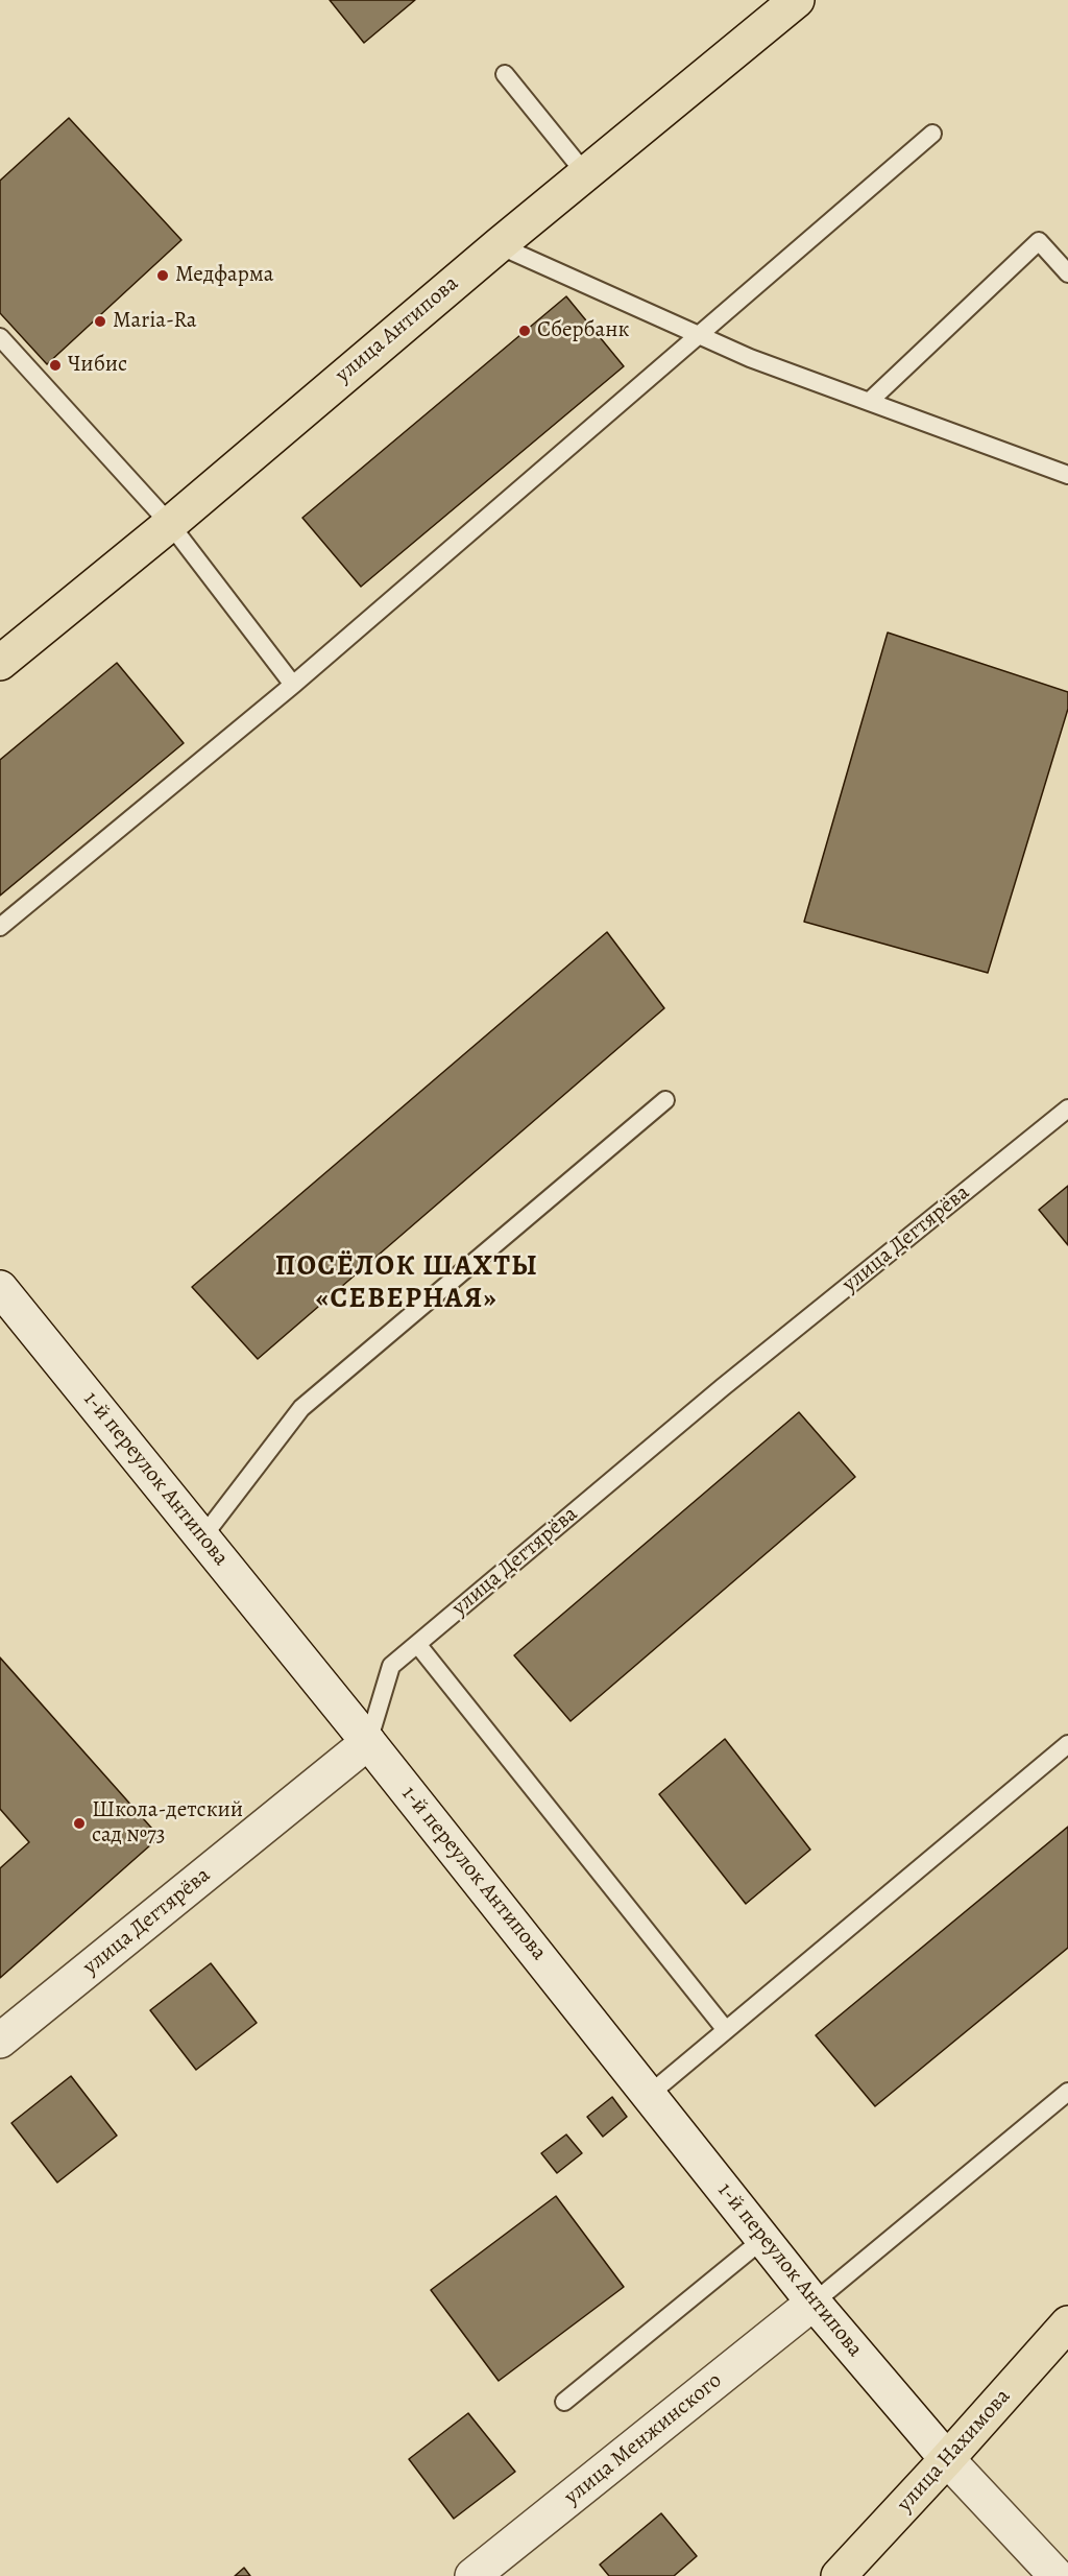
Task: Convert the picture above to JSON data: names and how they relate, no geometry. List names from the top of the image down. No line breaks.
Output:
{"streets":{"main road":["улица Антипова","улица Дегтярёва","1-й переулок Антипова","улица Менжинского","улица Нахимова"]},"crossings":[["улица Дегтярёва","1-й переулок Антипова"],["1-й переулок Антипова","улица Менжинского"],["1-й переулок Антипова","улица Нахимова"]],"districts":["ПОСЁЛОК ШАХТЫ «СЕВЕРНАЯ»"],"places":["Медфарма","Maria-Ra","Сбербанк","Чибис","Школа-детский сад №73"]}
